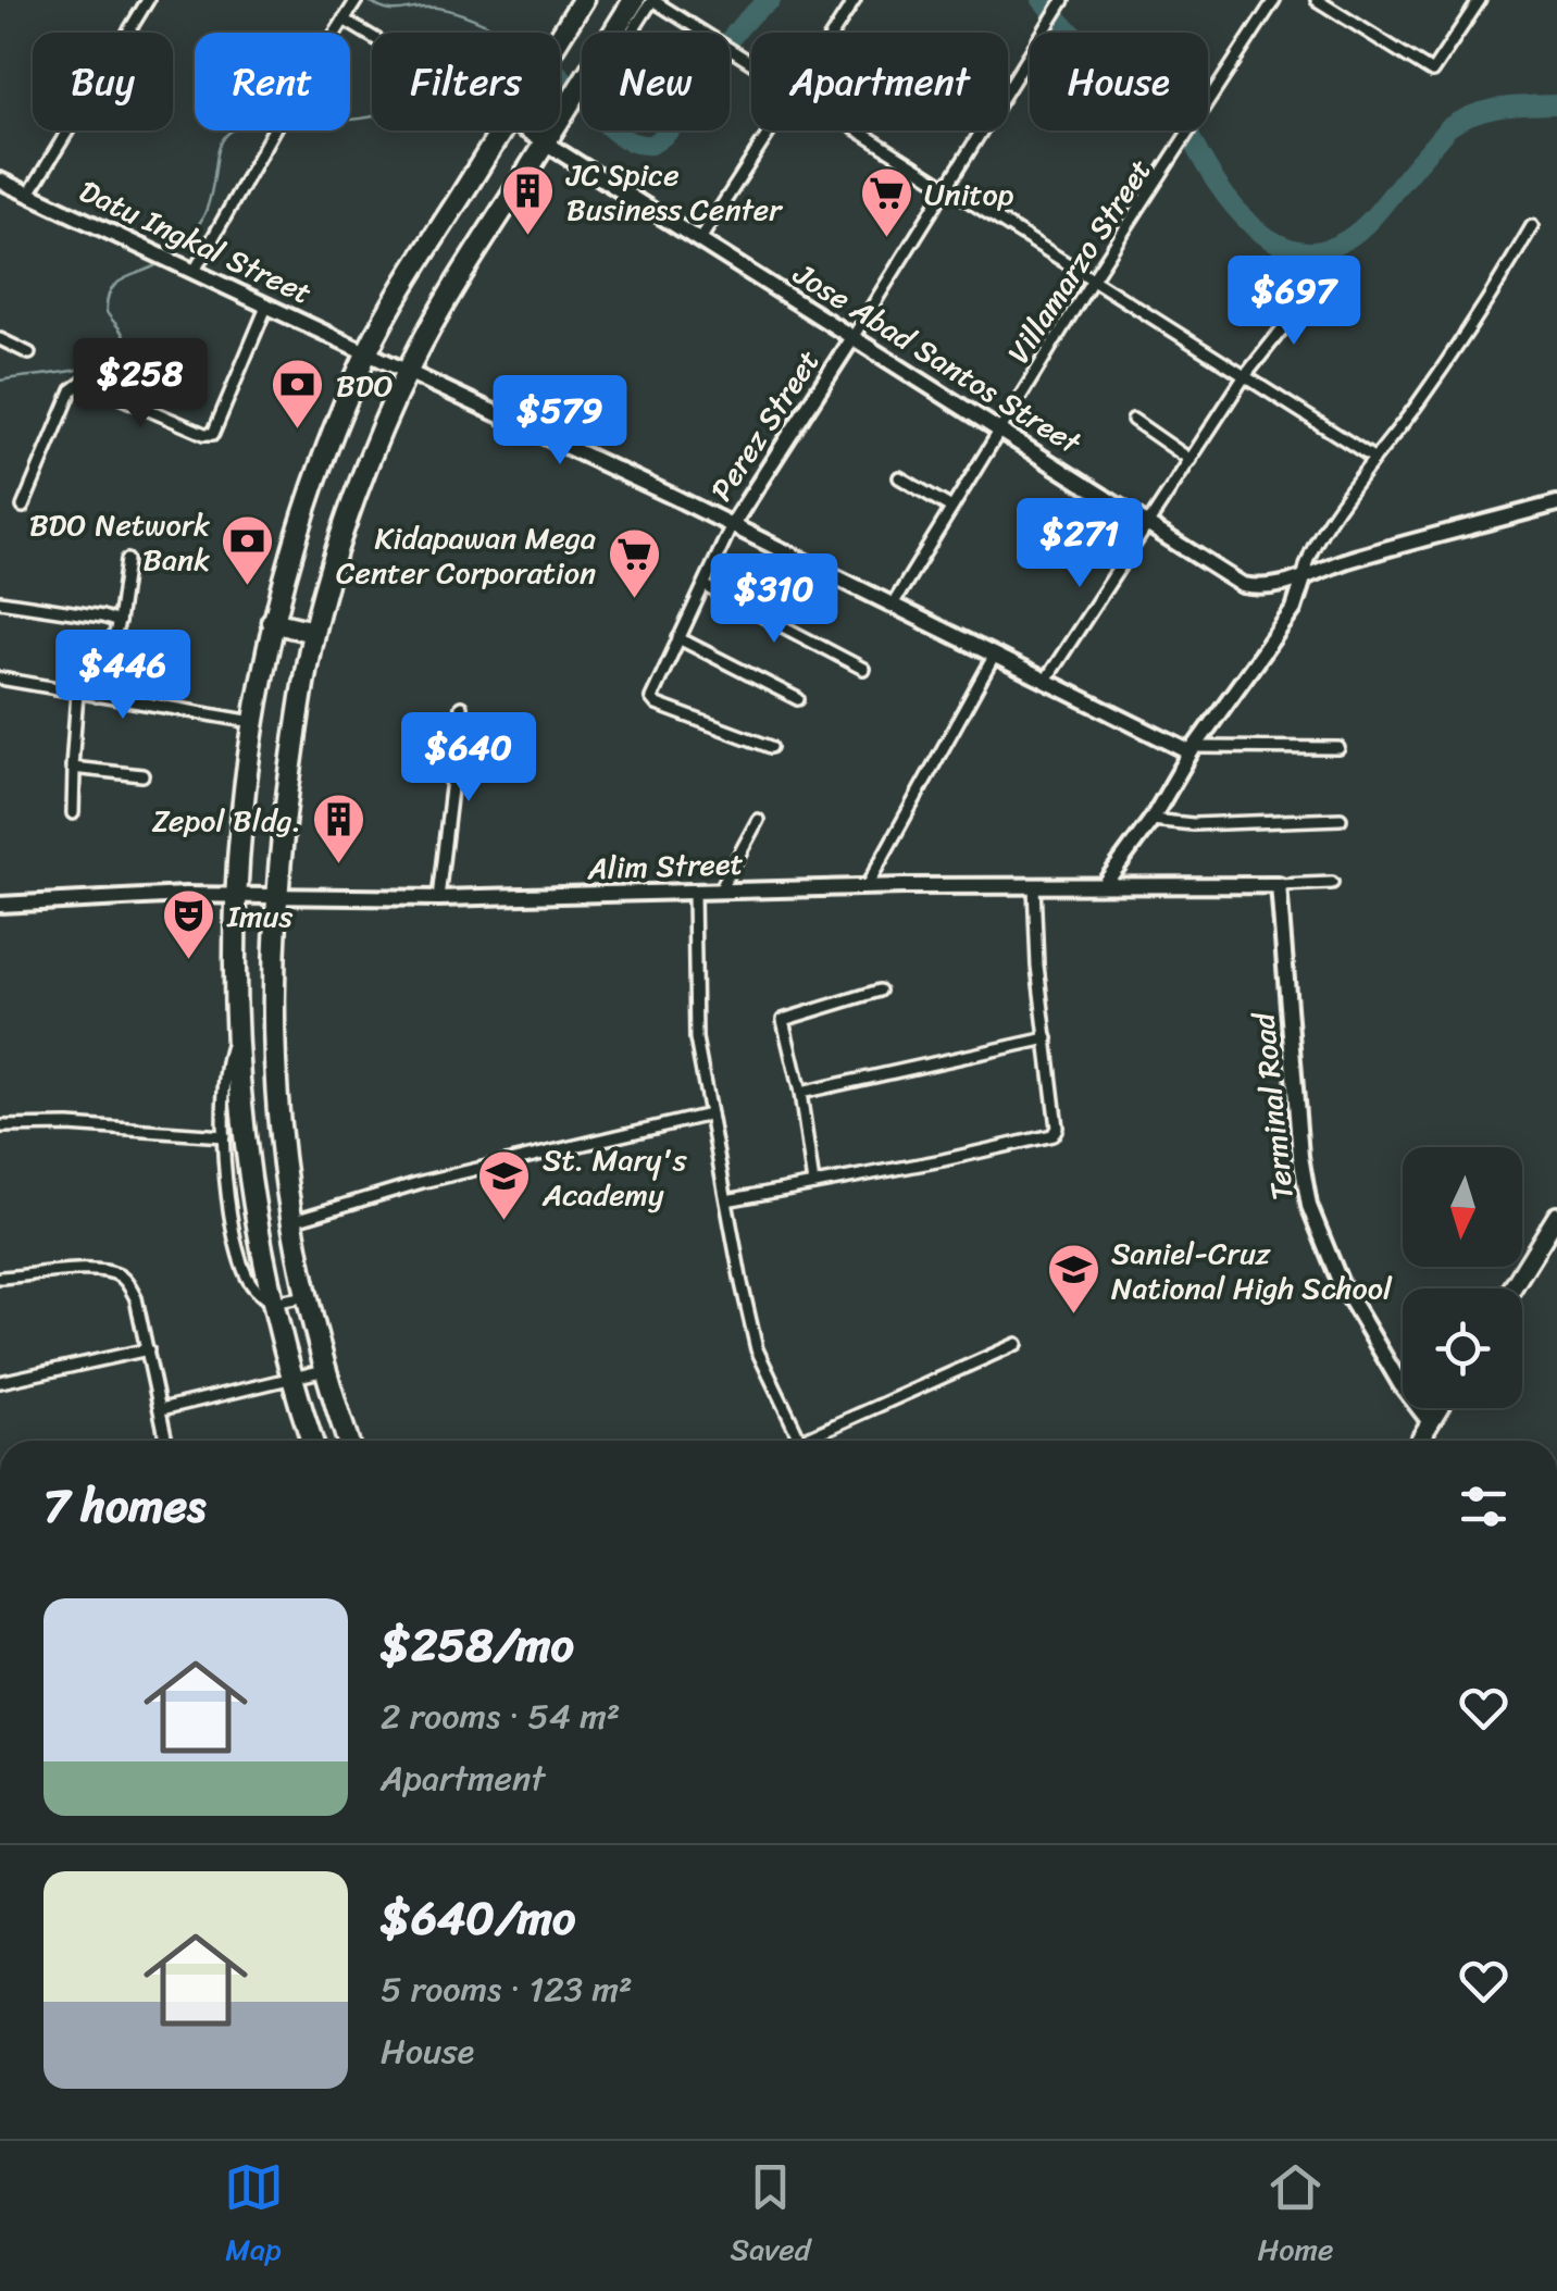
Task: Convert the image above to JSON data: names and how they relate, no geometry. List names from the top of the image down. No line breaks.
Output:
{"streets":{"street":["Datu Ingkal Street","Villamarzo Street","Jose Abad Santos Street","Perez Street","Alim Street","Terminal Road"]},"crossings":[["Datu Ingkal Street","Villamarzo Street"],["Datu Ingkal Street","Perez Street"],["Villamarzo Street","Jose Abad Santos Street"],["Jose Abad Santos Street","Perez Street"],["Alim Street","Terminal Road"]],"places":{"building":["JC Spice Business Center","Zepol Bldg."],"supermarket":["Unitop","Kidapawan Mega Center Corporation"],"bank":["BDO","BDO Network Bank"],"theatre":["Imus"],"school or university":["St. Mary's Academy","Saniel-Cruz National High School"]},"north":"bottom","page":{"chip":["Buy","Rent","Filters","New","Apartment","House"],"price":["$697","$258","$579","$271","$310","$446","$640"],"heading":"7 homes","list":[{"name":"$258/mo","note":"2 rooms · 54 m² · Apartment"},{"name":"$640/mo","note":"5 rooms · 123 m² · House"}],"tabs":["Map","Saved","Home"]}}
